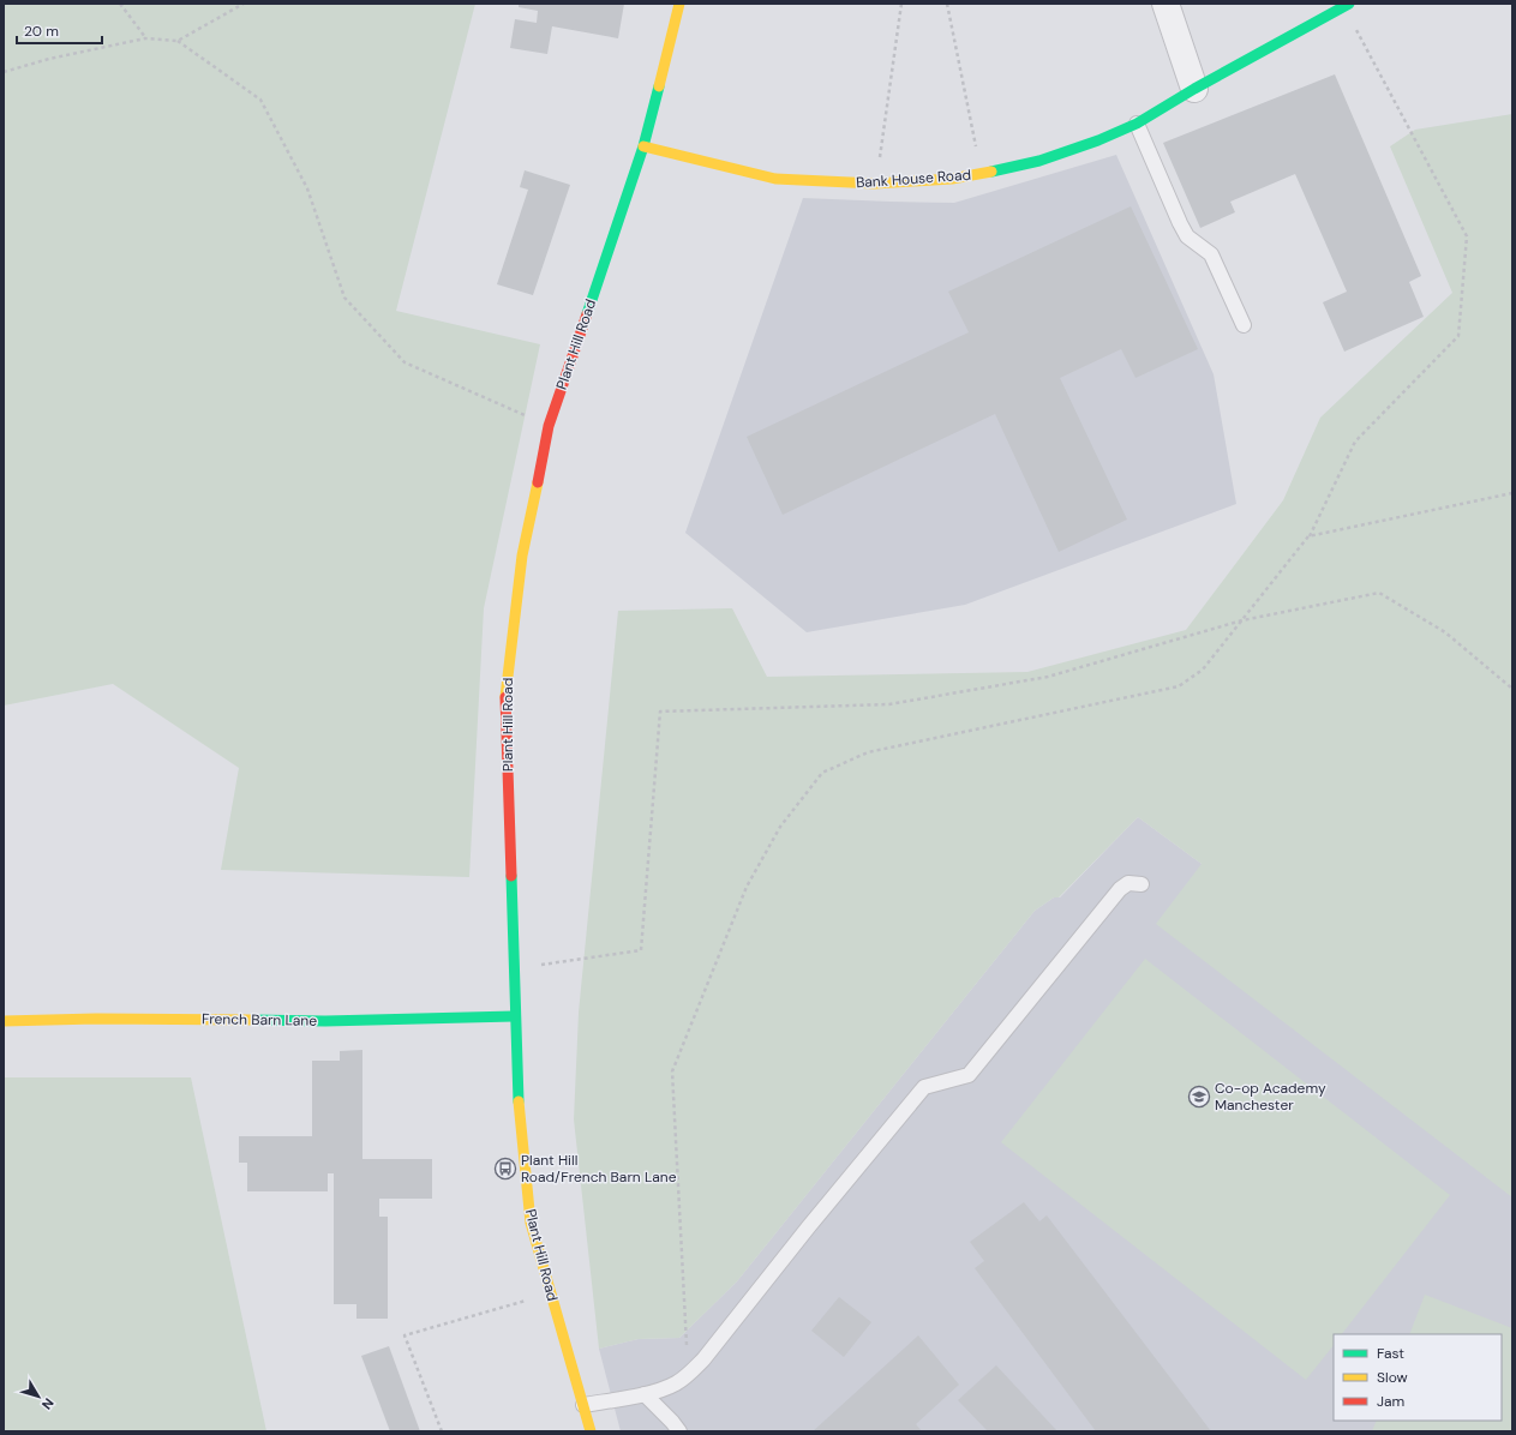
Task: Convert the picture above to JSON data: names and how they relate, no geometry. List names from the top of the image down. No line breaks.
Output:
{"streets":{"street":["Bank House Road","Plant Hill Road","French Barn Lane"]},"crossings":[["Bank House Road","Plant Hill Road"],["Plant Hill Road","French Barn Lane"]],"places":{"school or university":["Co-op Academy Manchester"],"bus stop":["Plant Hill Road/French Barn Lane"]},"legend":["Fast","Slow","Jam"],"scale_bar":"20 m","north":"bottom right"}
